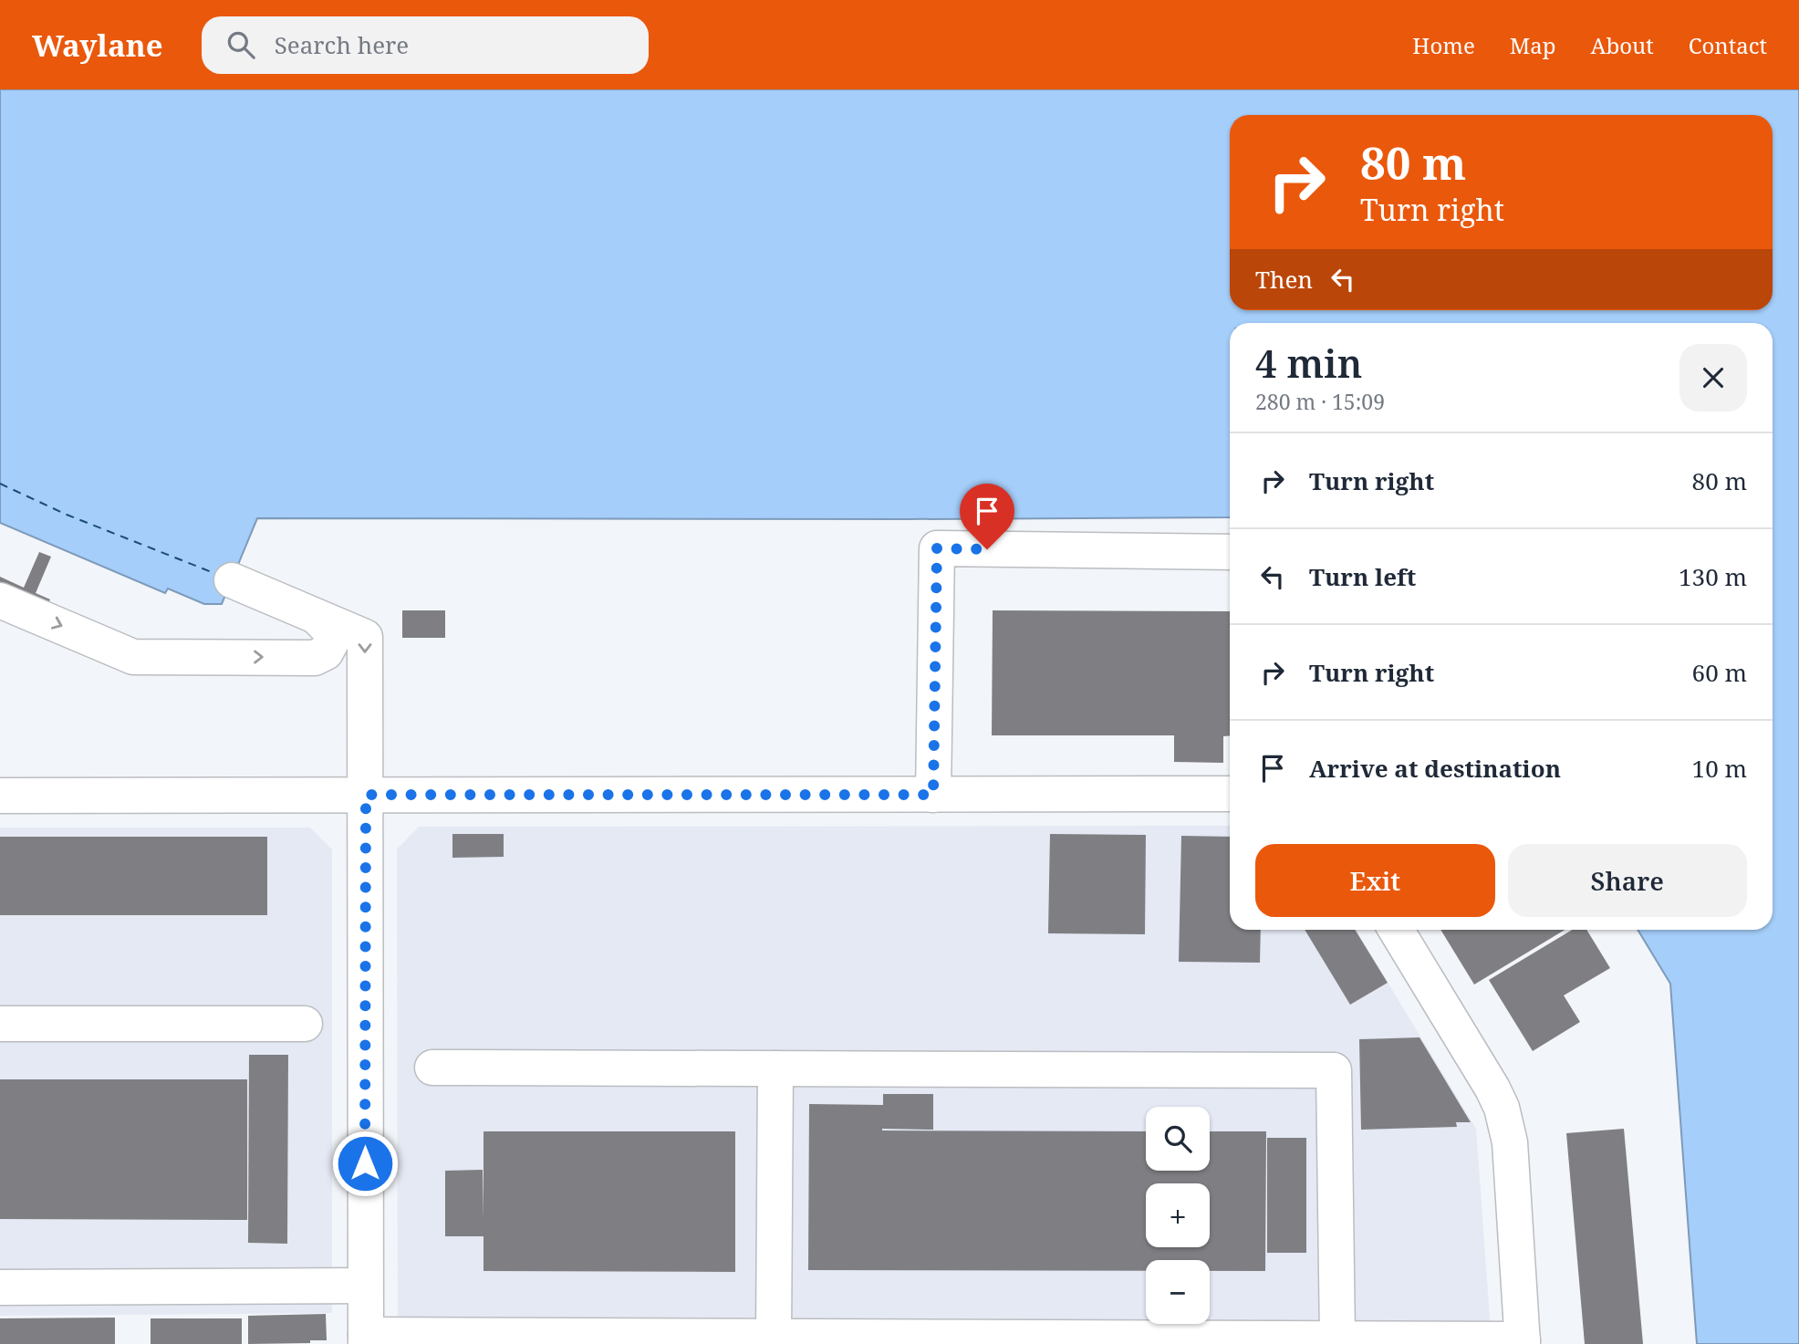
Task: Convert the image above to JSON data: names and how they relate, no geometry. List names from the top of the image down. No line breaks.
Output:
{"page":{"header":"Waylane","search":"Search here","nav":["Home","Map","About","Contact"],"turn":["80 m","Turn right"],"then":"Then","heading":["4 min","280 m · 15:09"],"list":[{"name":"Turn right","value":"80 m"},{"name":"Turn left","value":"130 m"},{"name":"Turn right","value":"60 m"},{"name":"Arrive at destination","value":"10 m"}],"buttons":["Exit","Share"],"map_buttons":["+","−"]}}
